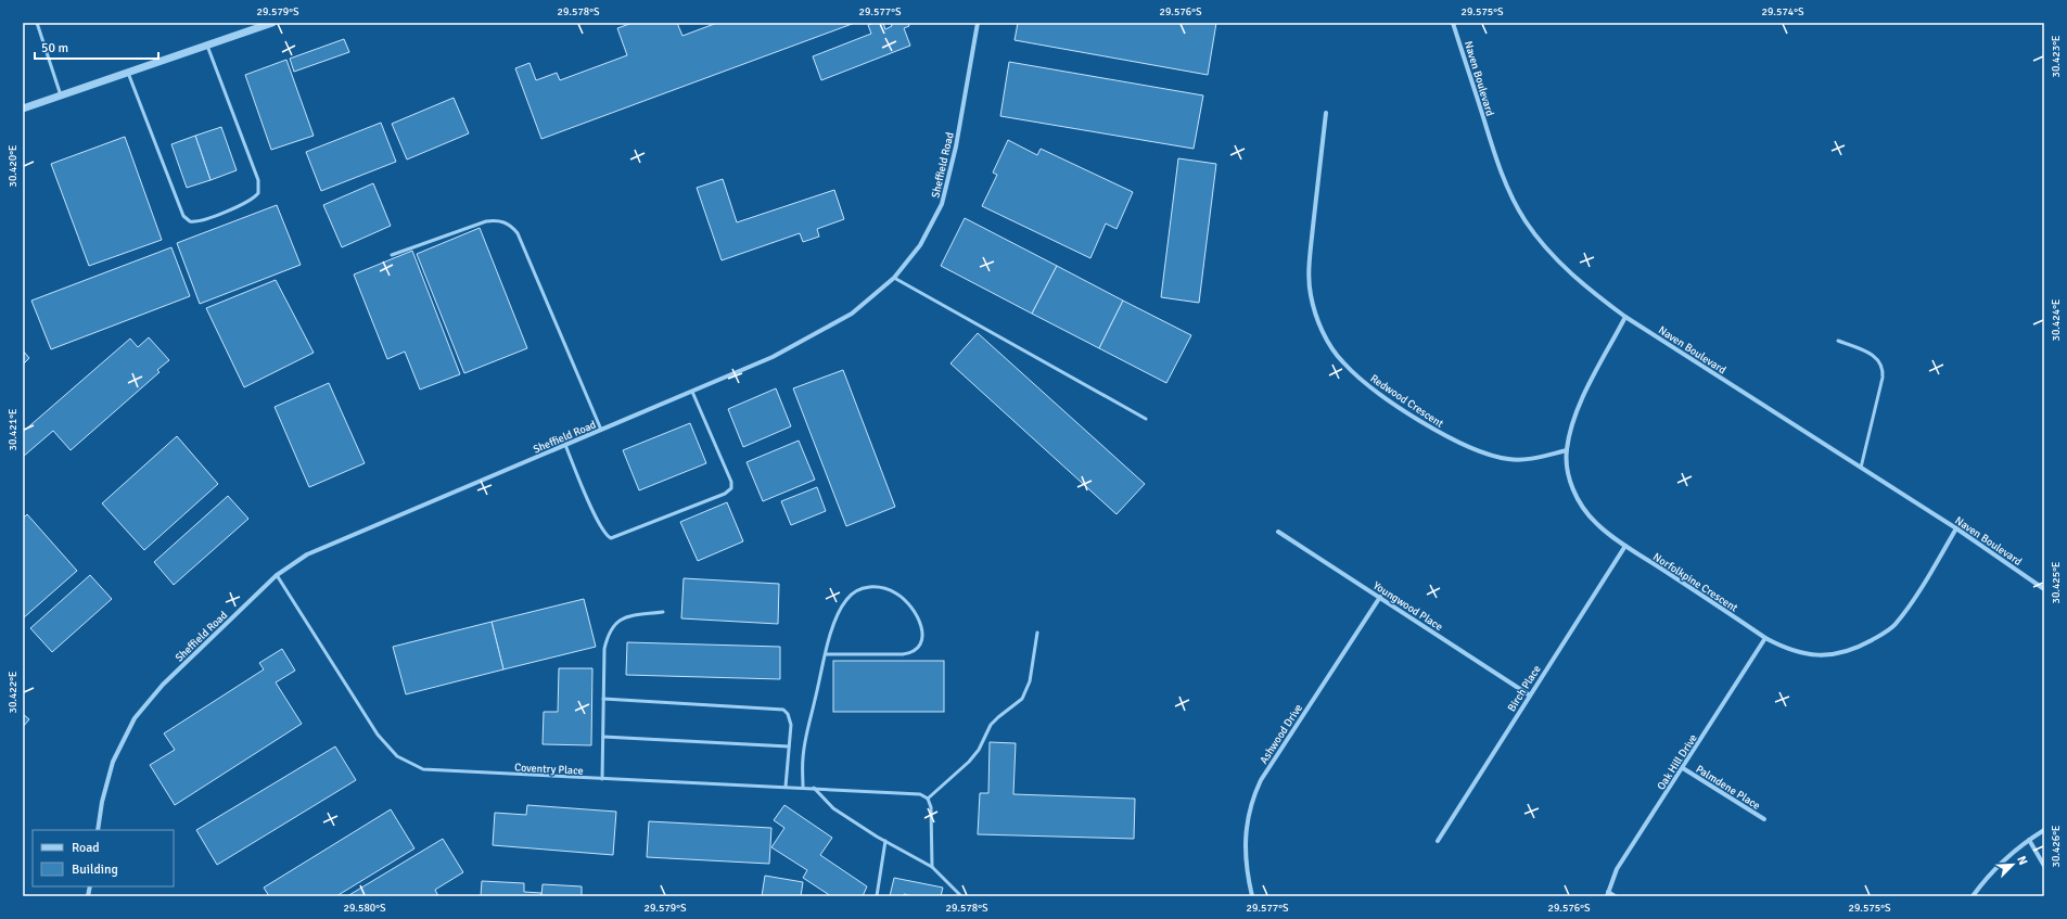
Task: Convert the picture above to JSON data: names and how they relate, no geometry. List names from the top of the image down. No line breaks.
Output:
{"streets":{"street":["Naven Boulevard","Sheffield Road","Redwood Crescent","Norfolkpine Crescent","Youngwood Place","Birch Place","Ashwood Drive","Oak Hill Drive","Palmdene Place"],"lane":["Coventry Place"]},"crossings":[["Naven Boulevard","Norfolkpine Crescent"],["Sheffield Road","Coventry Place"],["Redwood Crescent","Norfolkpine Crescent"],["Norfolkpine Crescent","Birch Place"],["Norfolkpine Crescent","Oak Hill Drive"],["Youngwood Place","Birch Place"],["Youngwood Place","Ashwood Drive"],["Oak Hill Drive","Palmdene Place"]],"legend":["Road","Building"],"scale_bar":"50 m","north":"top right","coordinates":["29.579°S","29.578°S","29.577°S","29.576°S","29.575°S","29.574°S","30.423°E","30.420°E","30.424°E","30.421°E","30.425°E","30.422°E","30.426°E","29.580°S"]}
